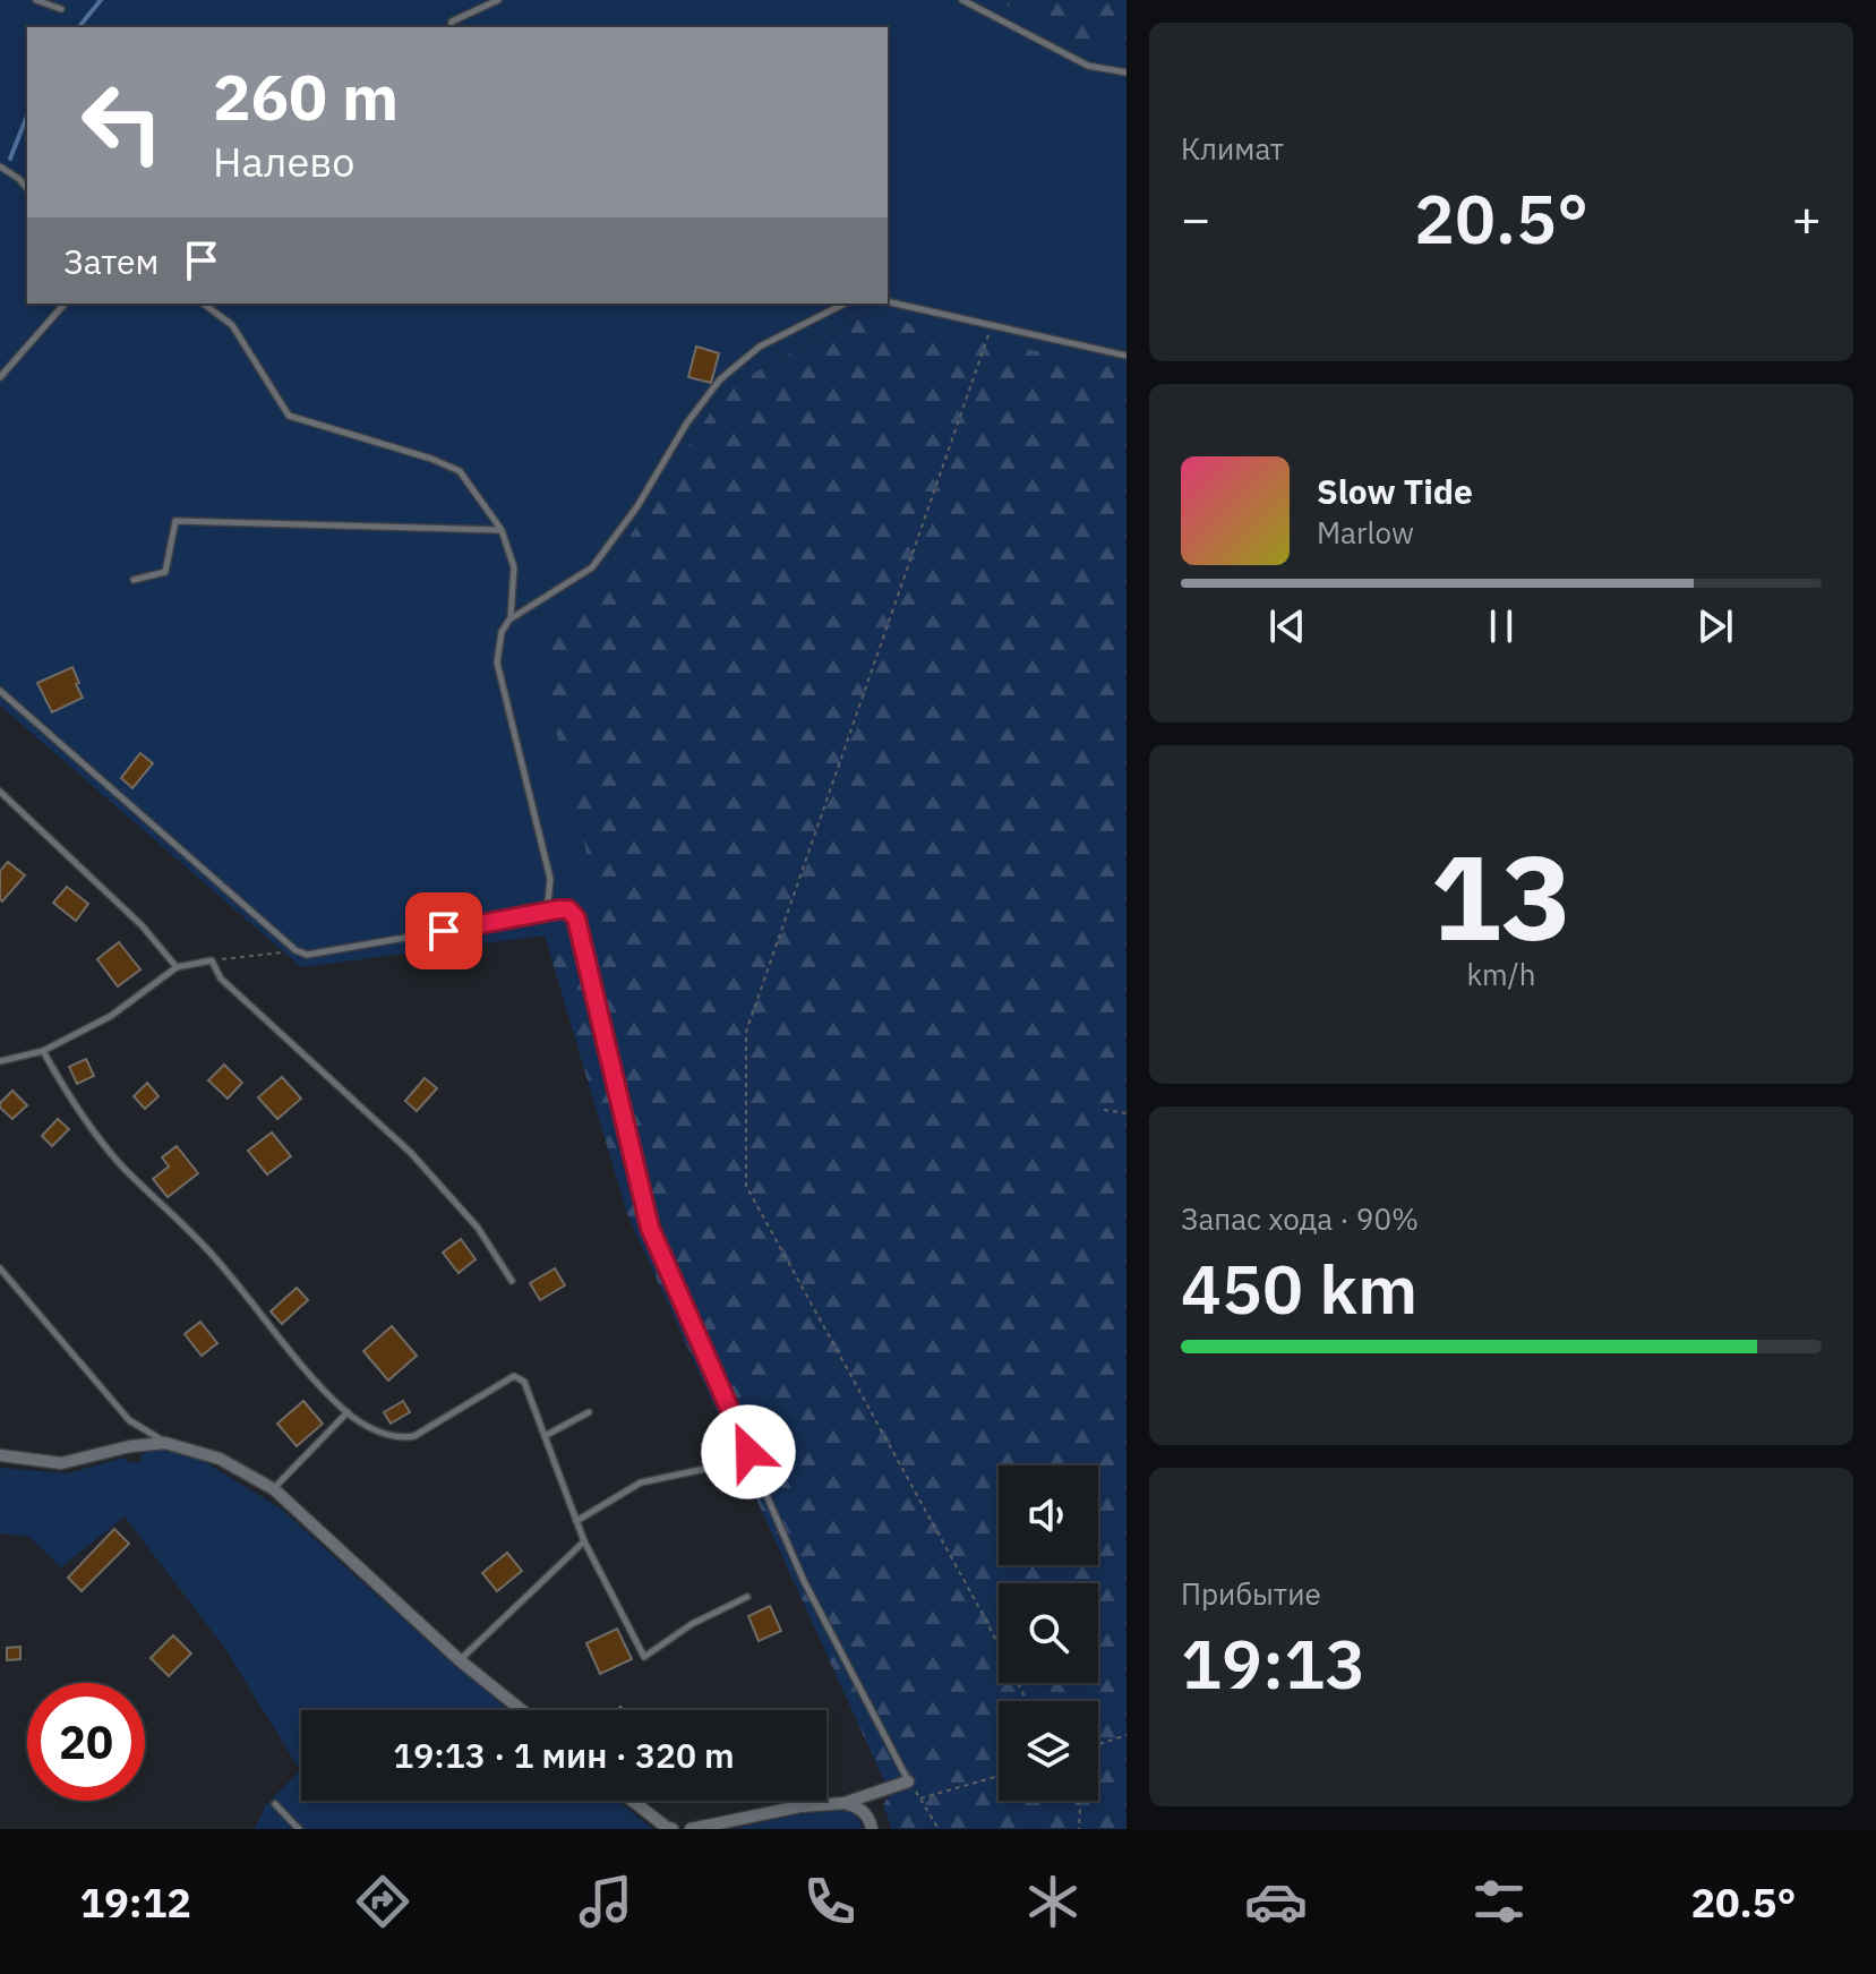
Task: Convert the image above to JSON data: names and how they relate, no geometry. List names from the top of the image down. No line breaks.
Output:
{"page":{"tile":["Климат",["13","km/h"],["Запас хода · 90%","450 km"],["Прибытие","19:13"]],"turn":["260 m","Налево"],"heat":["−","20.5°","+"],"then":"Затем","song":["Slow Tide","Marlow"],"limit":"20","trip":"19:13 · 1 мин · 320 m","tabs":["19:12","20.5°"]}}
